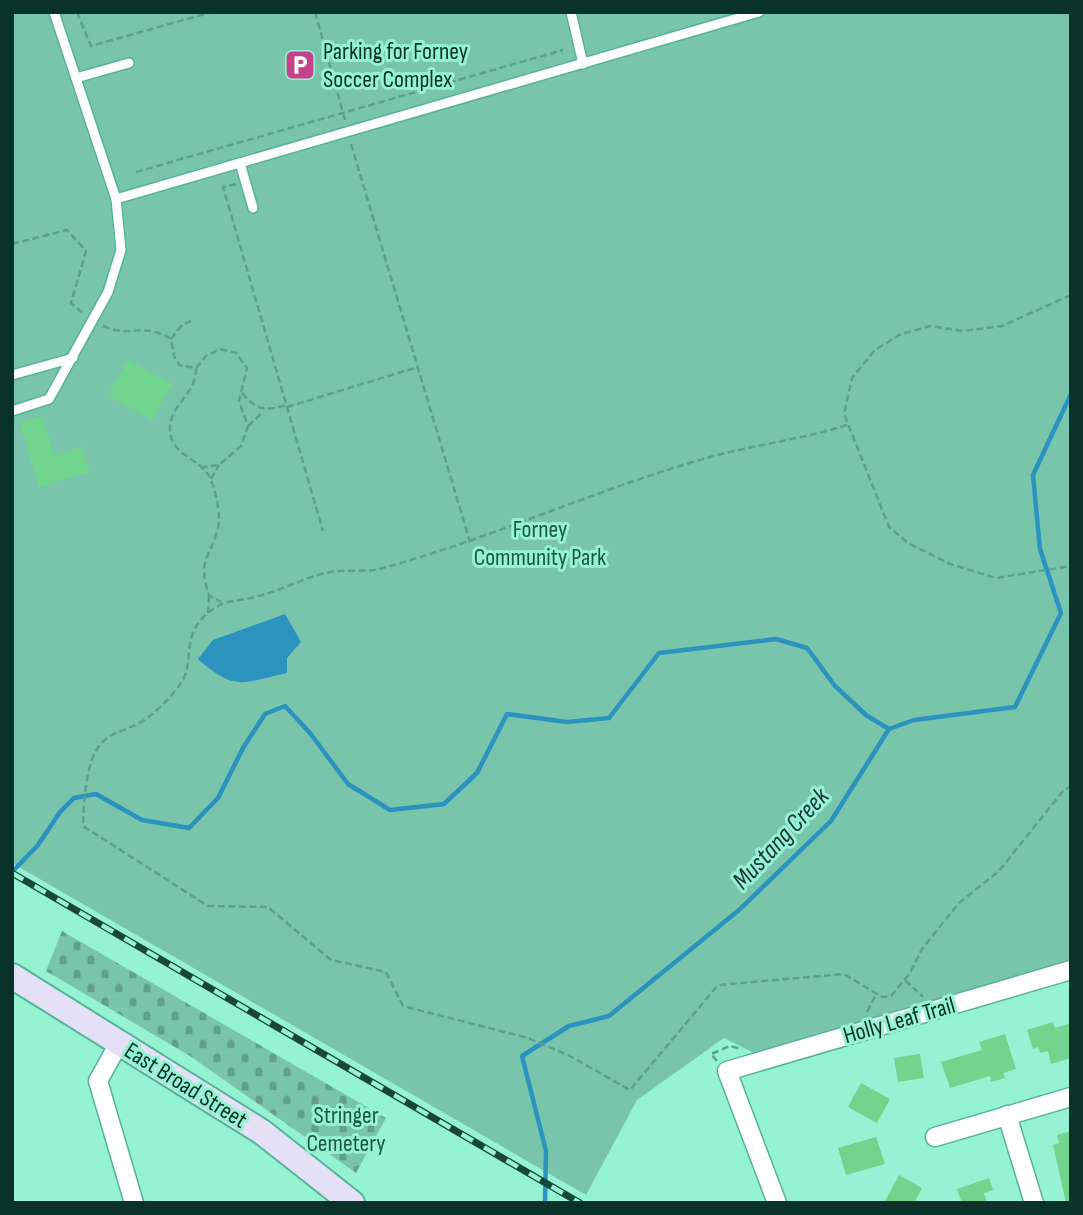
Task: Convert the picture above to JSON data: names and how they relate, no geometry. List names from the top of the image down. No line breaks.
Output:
{"streets":{"main road":["East Broad Street"],"street":["Holly Leaf Trail"]},"water":["Mustang Creek"],"parks":["Forney Community Park","Stringer Cemetery"],"places":{"parking":["Parking for Forney Soccer Complex"]}}
